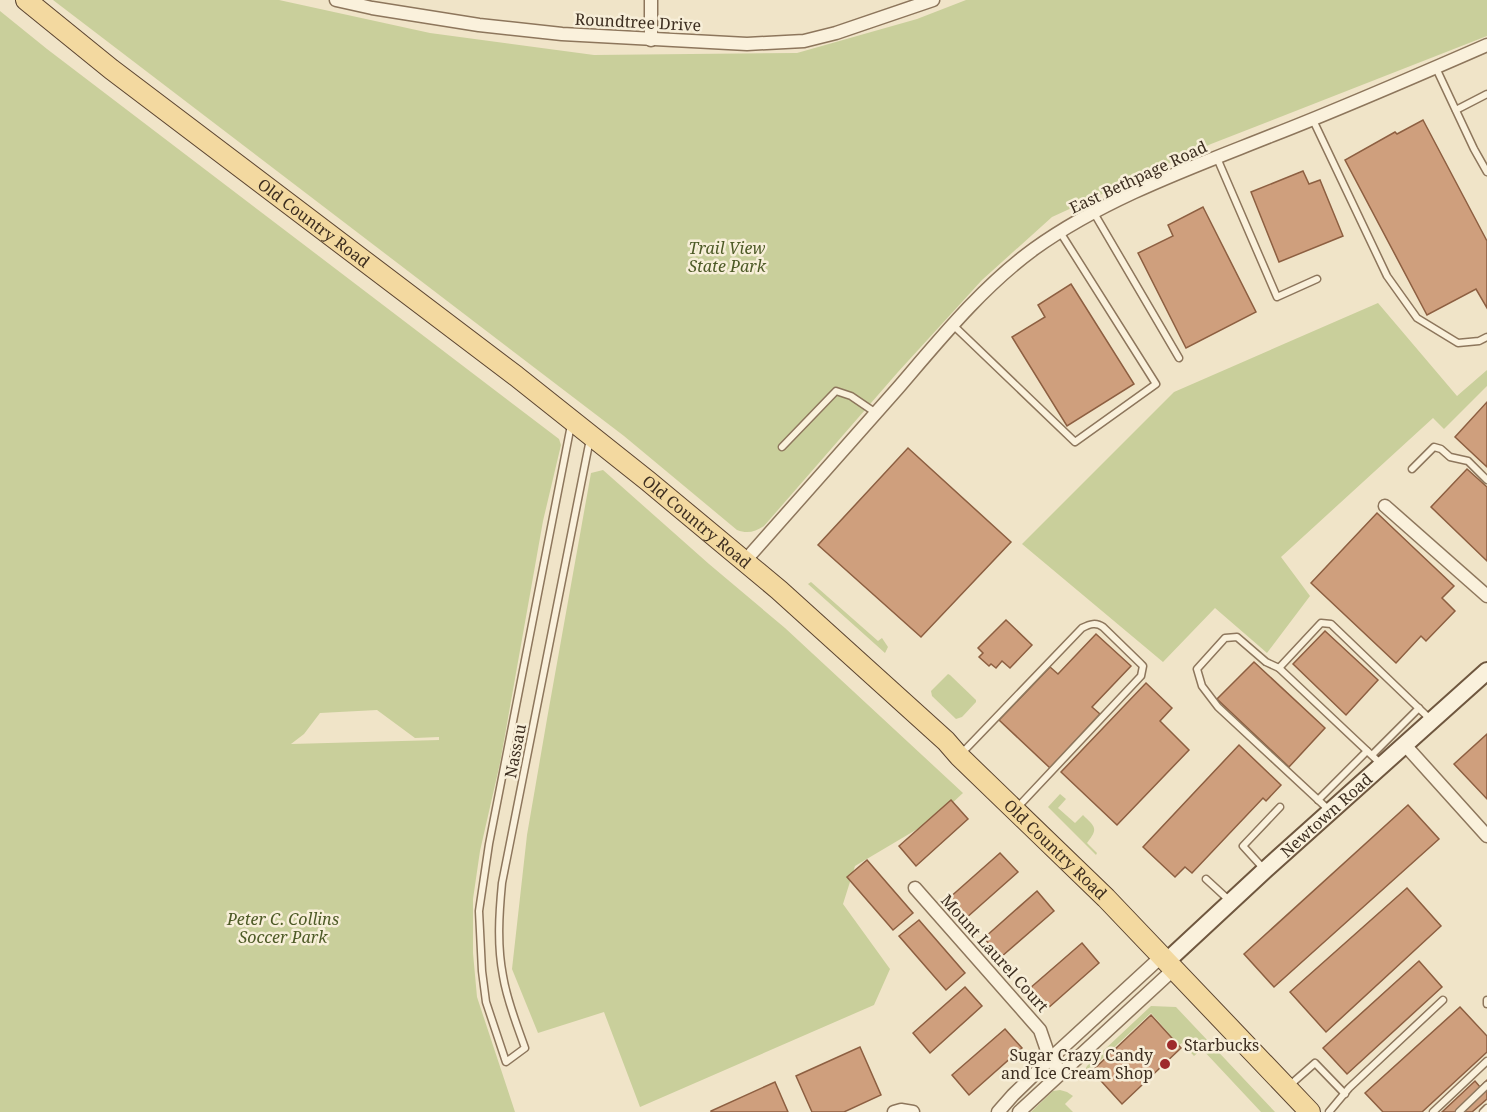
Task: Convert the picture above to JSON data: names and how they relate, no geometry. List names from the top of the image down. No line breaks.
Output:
{"streets":{"main road":["Old Country Road"],"street":["Roundtree Drive","East Bethpage Road","Newtown Road","Mount Laurel Court"],"lane":["Nassau"]},"crossings":[["East Bethpage Road","Old Country Road"],["Old Country Road","Nassau"],["Old Country Road","Newtown Road"]],"parks":["Trail View State Park","Peter C. Collins Soccer Park"],"places":["Starbucks","Sugar Crazy Candy and Ice Cream Shop"]}
